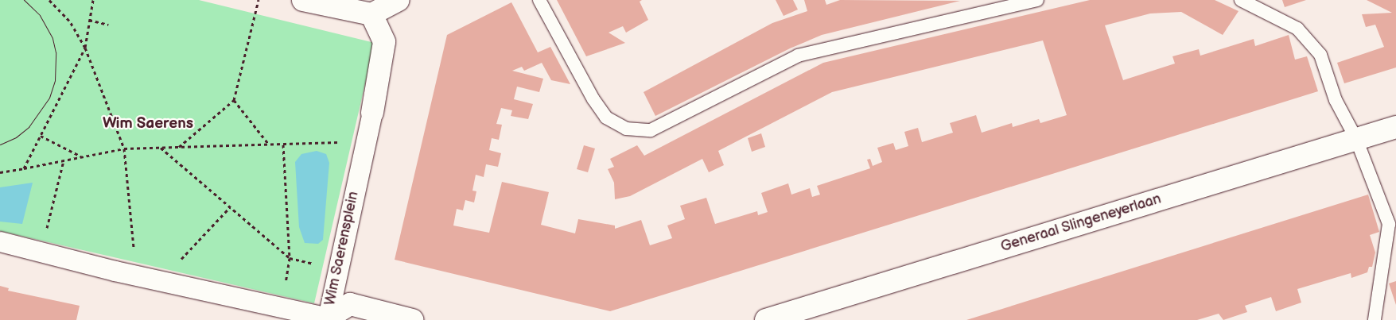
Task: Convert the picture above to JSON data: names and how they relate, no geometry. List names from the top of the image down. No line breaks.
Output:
{"streets":{"street":["Generaal Slingeneyerlaan","Wim Saerensplein"]},"districts":["Wim Saerens"]}
